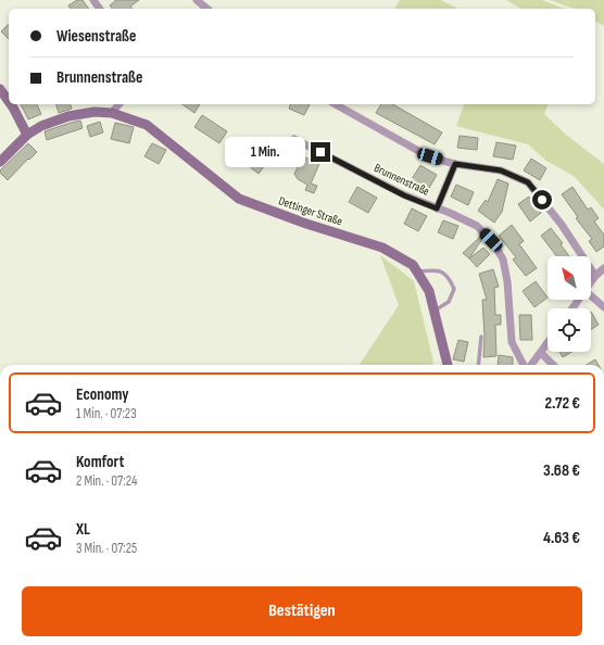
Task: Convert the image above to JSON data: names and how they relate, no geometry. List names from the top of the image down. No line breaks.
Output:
{"streets":{"street":["Brunnenstraße","Dettinger Straße"]},"north":"top left","page":{"banner":["Wiesenstraße","Brunnenstraße"],"bubble":"1 Min.","list":[{"name":"Economy","note":"1 Min. · 07:23","value":"2.72 €"},{"name":"Komfort","note":"2 Min. · 07:24","value":"3.68 €"},{"name":"XL","note":"3 Min. · 07:25","value":"4.63 €"}],"buttons":"Bestätigen"}}
